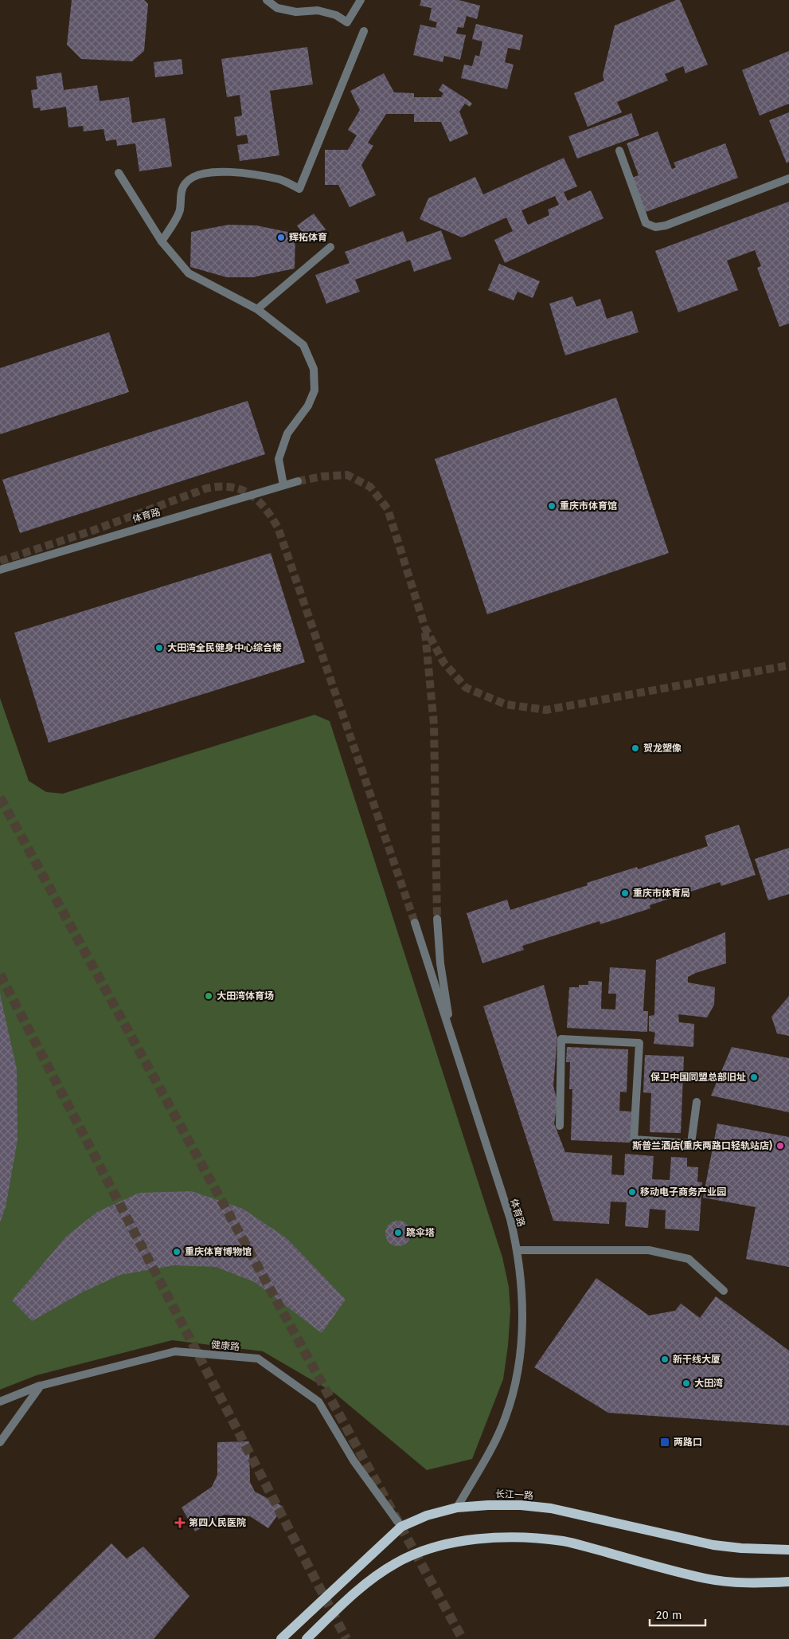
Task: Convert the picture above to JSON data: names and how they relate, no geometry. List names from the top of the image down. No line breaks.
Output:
{"streets":{"main road":["长江一路"],"street":["体育路","健康路"]},"crossings":[["体育路","长江一路"],["健康路","长江一路"]],"places":{"other":["辉拓体育","重庆市体育馆","大田湾全民健身中心综合楼","贺龙塑像","重庆市体育局","大田湾体育场","保卫中国同盟总部旧址","斯普兰酒店(重庆两路口轻轨站店)","移动电子商务产业园","跳伞塔","重庆体育博物馆","新干线大厦","大田湾"],"transit":["两路口"],"health":["第四人民医院"]},"scale_bar":"20 m"}
